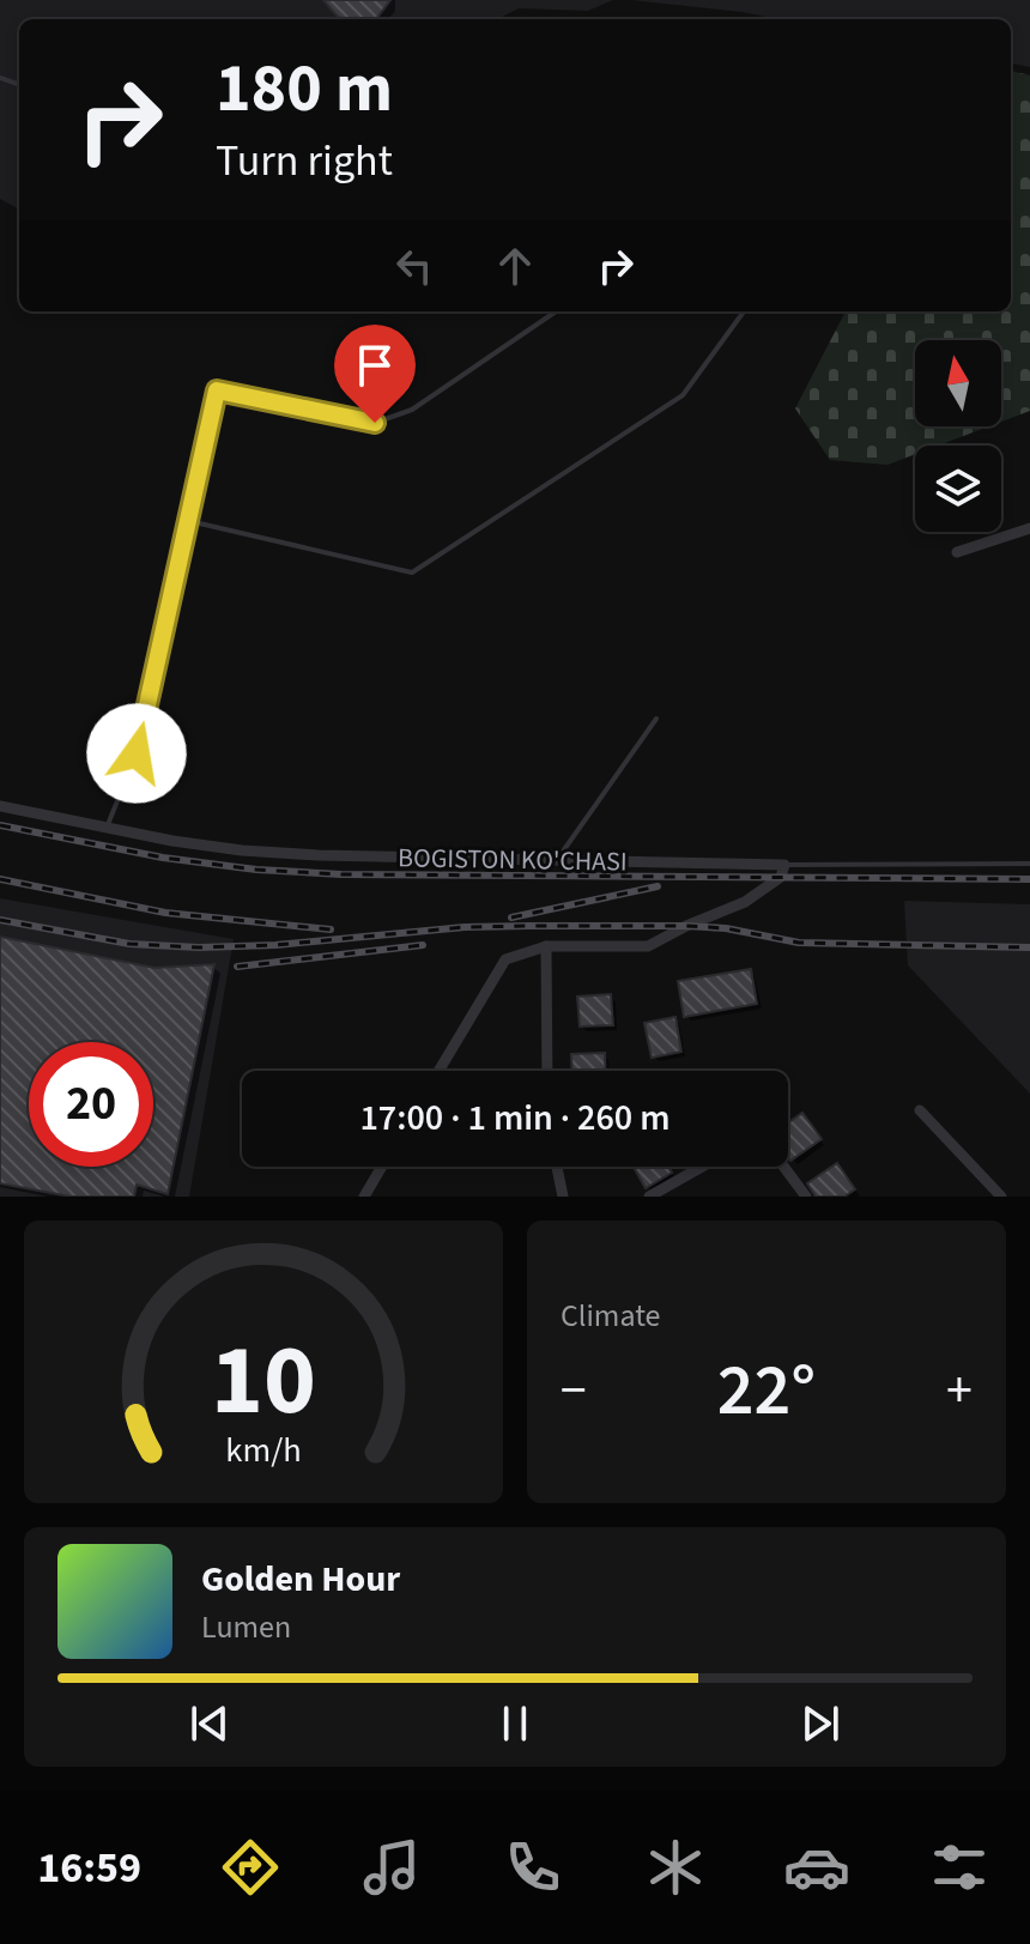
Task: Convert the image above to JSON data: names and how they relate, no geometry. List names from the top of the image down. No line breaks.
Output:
{"streets":{"street":["BOGISTON KO'CHASI"]},"north":"top","page":{"turn":["180 m","Turn right"],"limit":"20","trip":"17:00 · 1 min · 260 m","tile":"Climate","heat":["−","22°","+"],"song":["Golden Hour","Lumen"],"tabs":"16:59","gauge":["10","km/h"]}}
